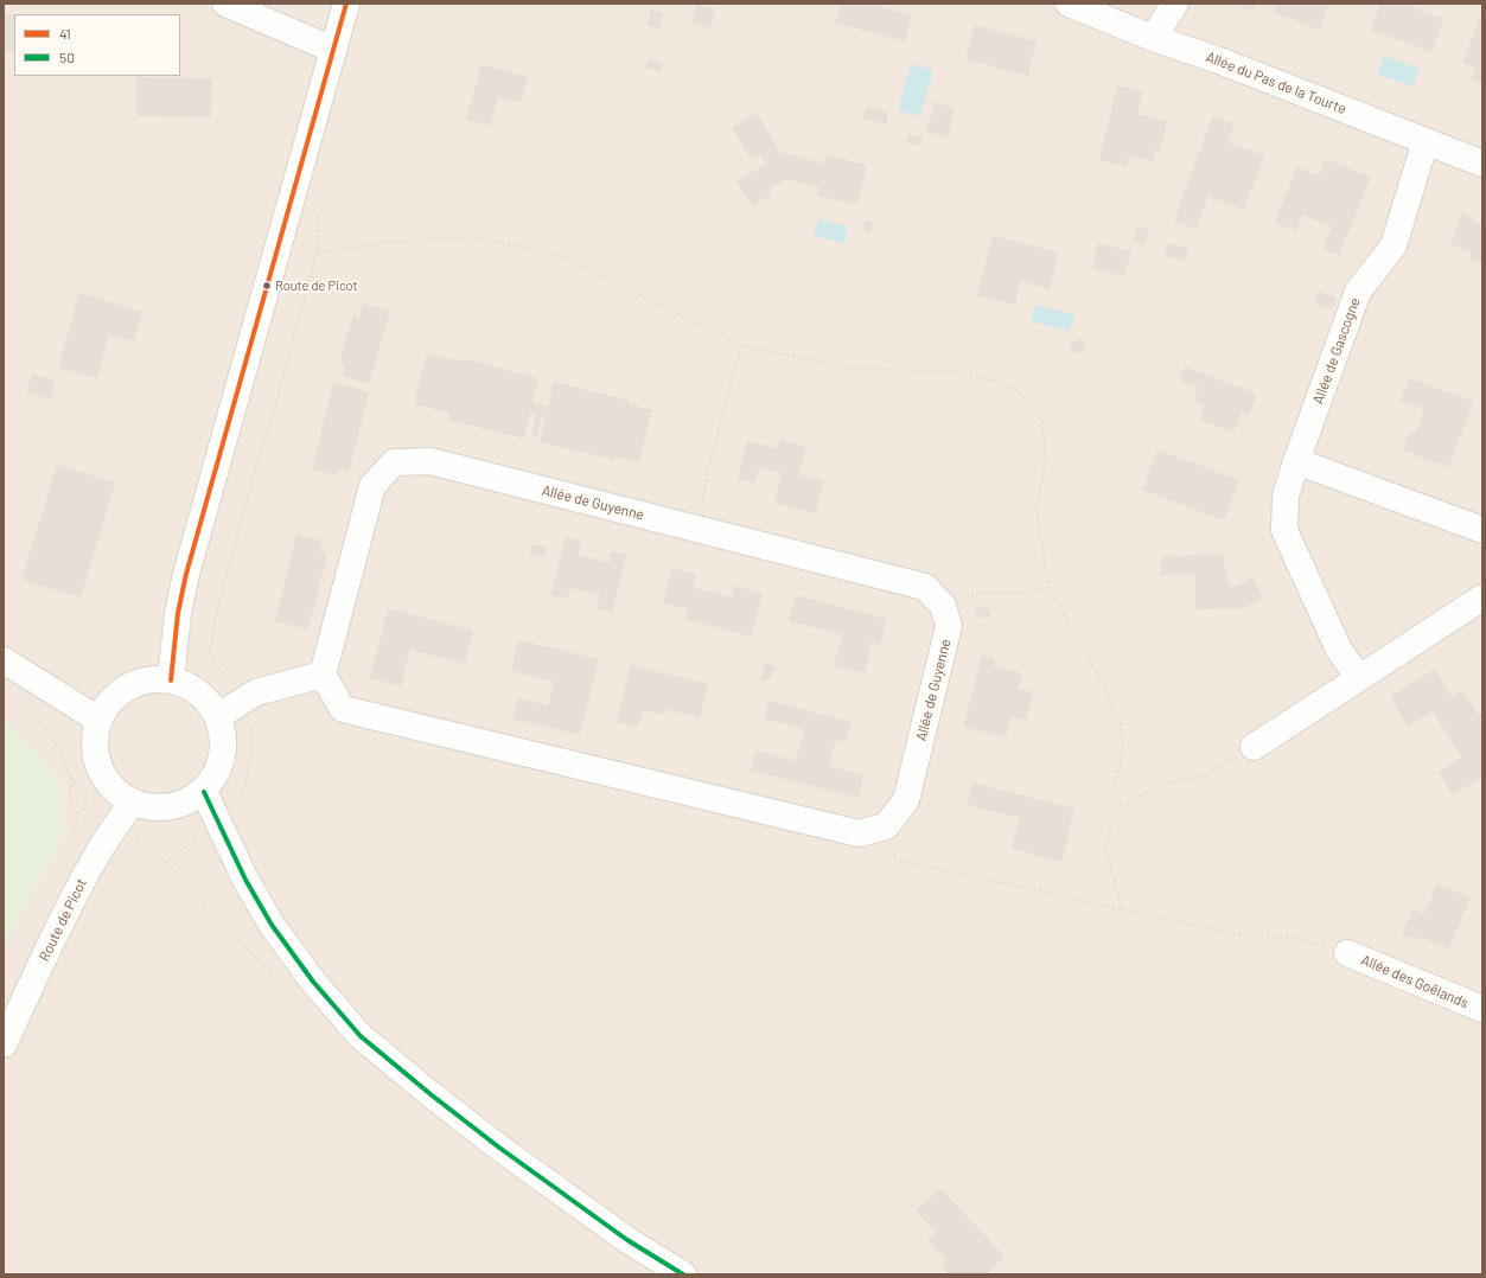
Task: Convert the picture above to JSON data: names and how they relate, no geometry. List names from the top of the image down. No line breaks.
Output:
{"streets":{"street":["Allée du Pas de la Tourte","Allée de Gascogne","Allée de Guyenne","Route de Picot","Allée des Goëlands"]},"crossings":[["Allée du Pas de la Tourte","Allée de Gascogne"]],"places":["Route de Picot"],"lines":["transit line 41","transit line 50"],"legend":["41","50"]}
